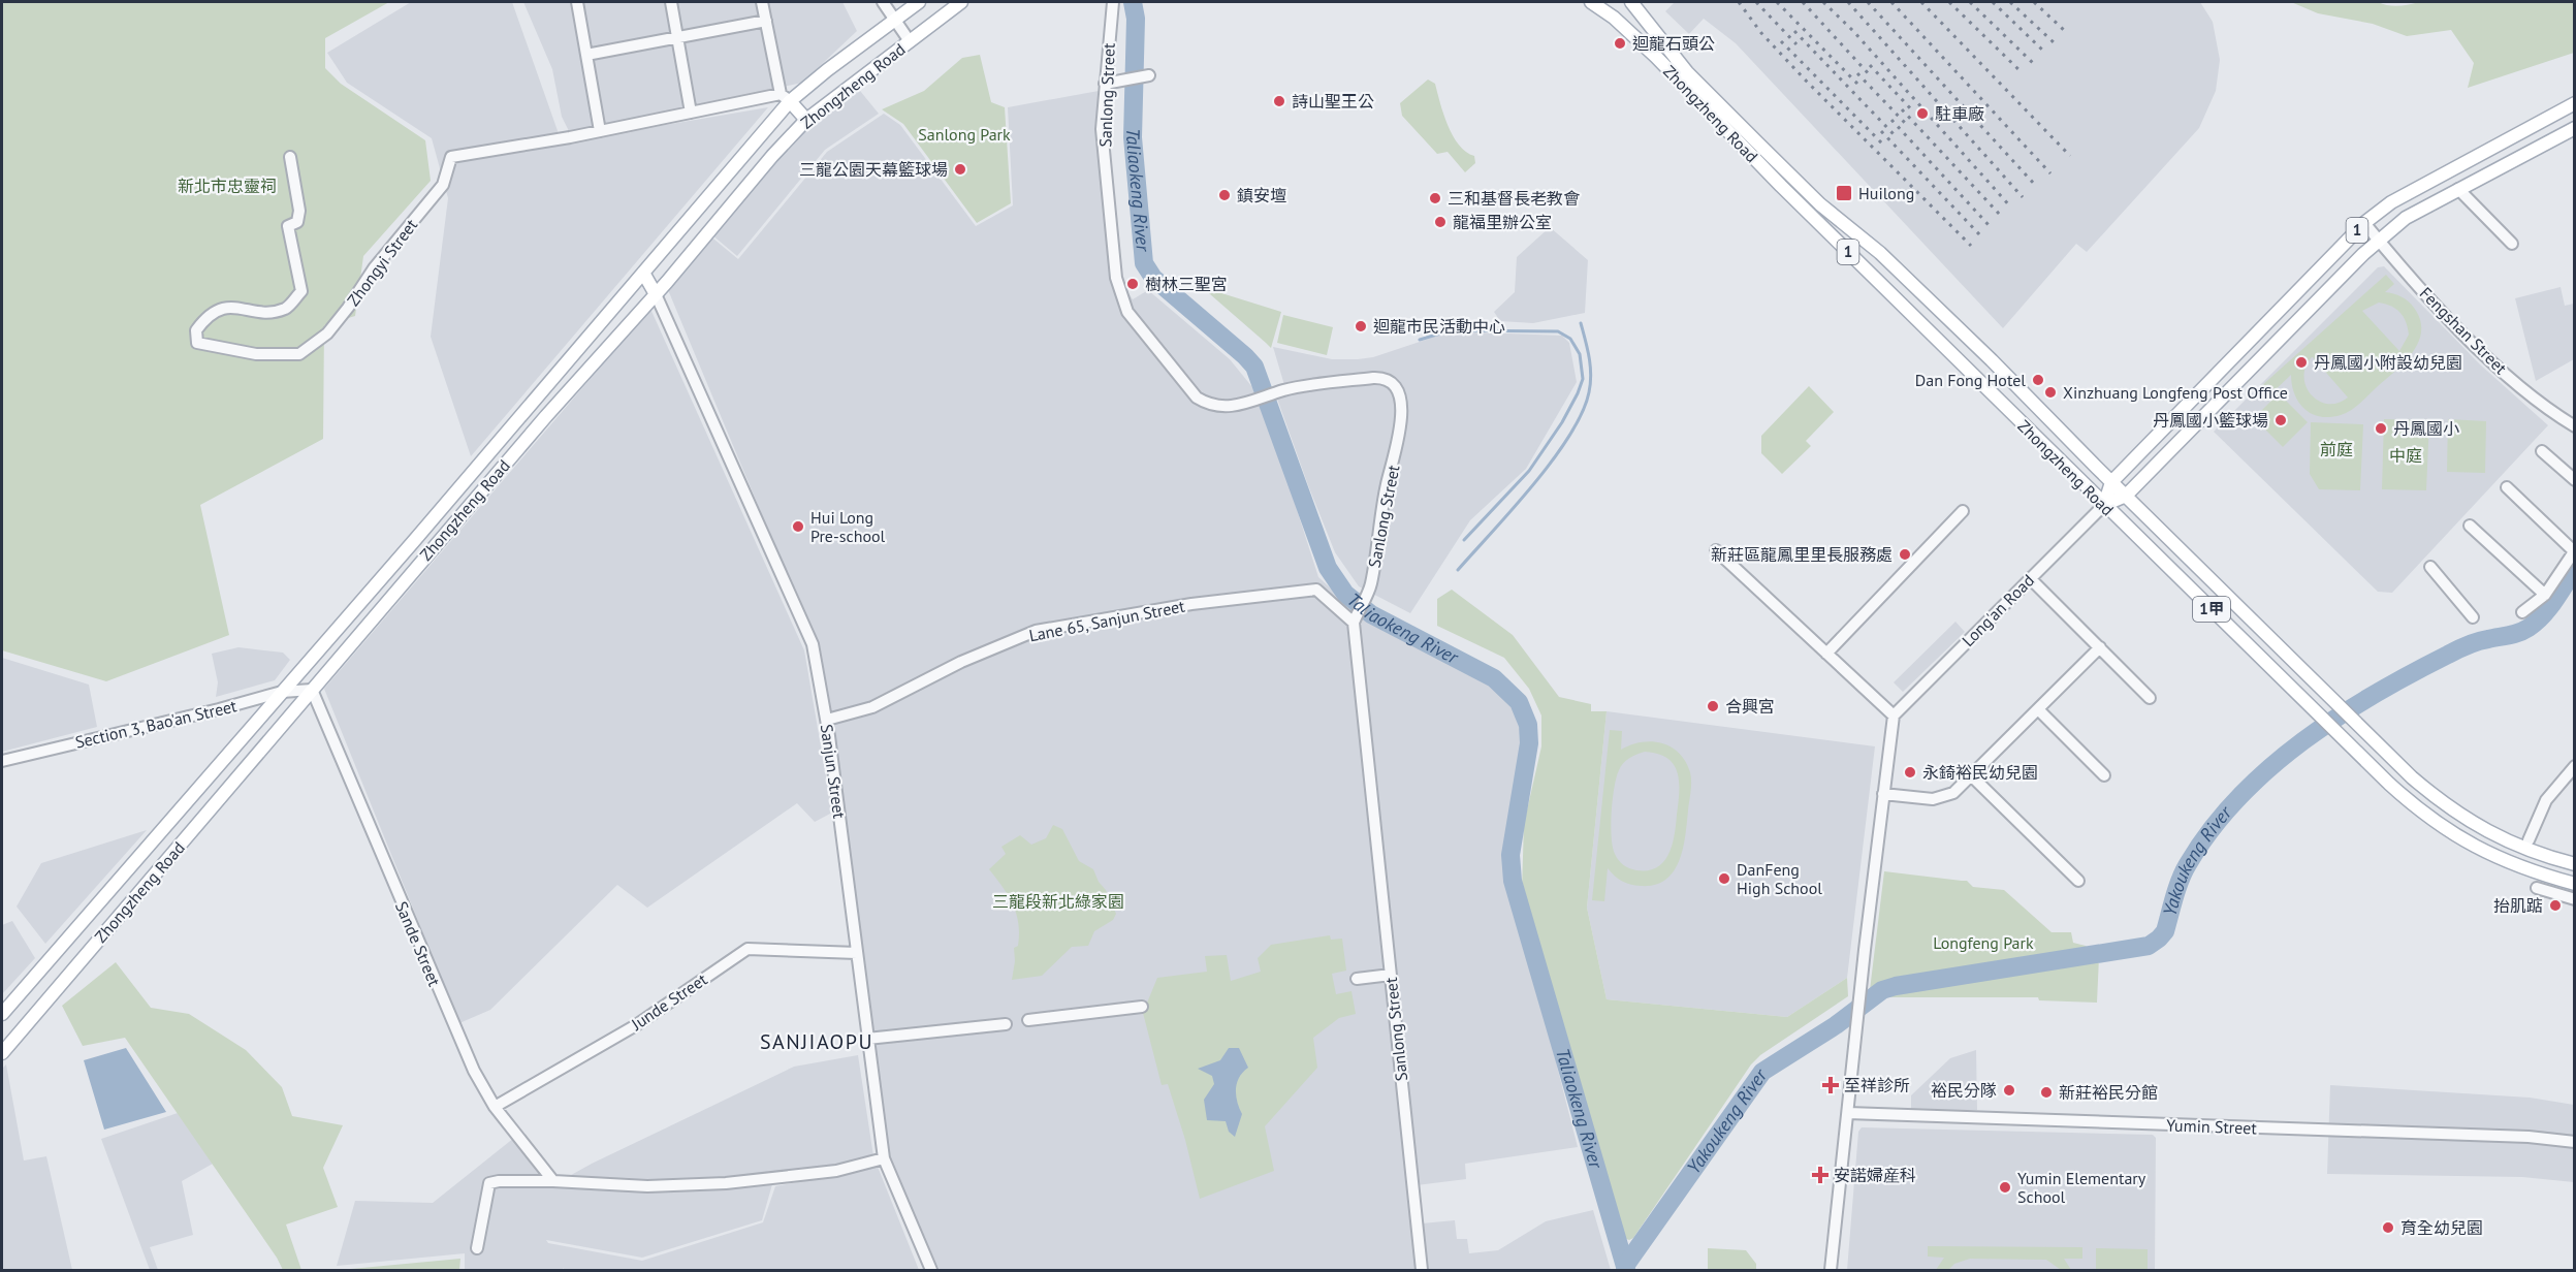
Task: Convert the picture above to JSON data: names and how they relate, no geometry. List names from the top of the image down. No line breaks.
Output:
{"streets":{"main road":["Zhongzheng Road","1","1甲"],"street":["Sanlong Street","Zhongyi Street","Fengshan Street","Long'an Road","Lane 65, Sanjun Street","Section 3, Bao'an Street","Sanjun Street","Sande Street","Junde Street","Yumin Street"]},"crossings":[["Zhongzheng Road","1"],["Zhongzheng Road","Zhongyi Street"],["Zhongzheng Road","Long'an Road"],["Zhongzheng Road","Section 3, Bao'an Street"],["Zhongzheng Road","Sanjun Street"],["Zhongzheng Road","Sande Street"],["Sanlong Street","Lane 65, Sanjun Street"],["1","Fengshan Street"],["1","Long'an Road"],["Lane 65, Sanjun Street","Sanjun Street"],["Section 3, Bao'an Street","Sande Street"],["Sanjun Street","Junde Street"],["Sande Street","Junde Street"]],"districts":["SANJIAOPU"],"water":["Taliaokeng River","Yakoukeng River"],"parks":["Sanlong Park","新北市忠靈祠","前庭","中庭","三龍段新北綠家園","Longfeng Park"],"places":{"other":["迴龍石頭公","詩山聖王公","駐車廠","三龍公園天幕籃球場","鎮安壇","三和基督長老教會","龍福里辦公室","樹林三聖宮","迴龍市民活動中心","丹鳳國小附設幼兒園","Dan Fong Hotel","Xinzhuang Longfeng Post Office","丹鳳國小籃球場","丹鳳國小","Hui Long Pre-school","新莊區龍鳳里里長服務處","合興宮","永錡裕民幼兒園","DanFeng High School","抬肌踮","裕民分隊","新莊裕民分館","Yumin Elementary School","育全幼兒園"],"transit":["Huilong"],"health":["至祥診所","安諾婦産科"]}}
